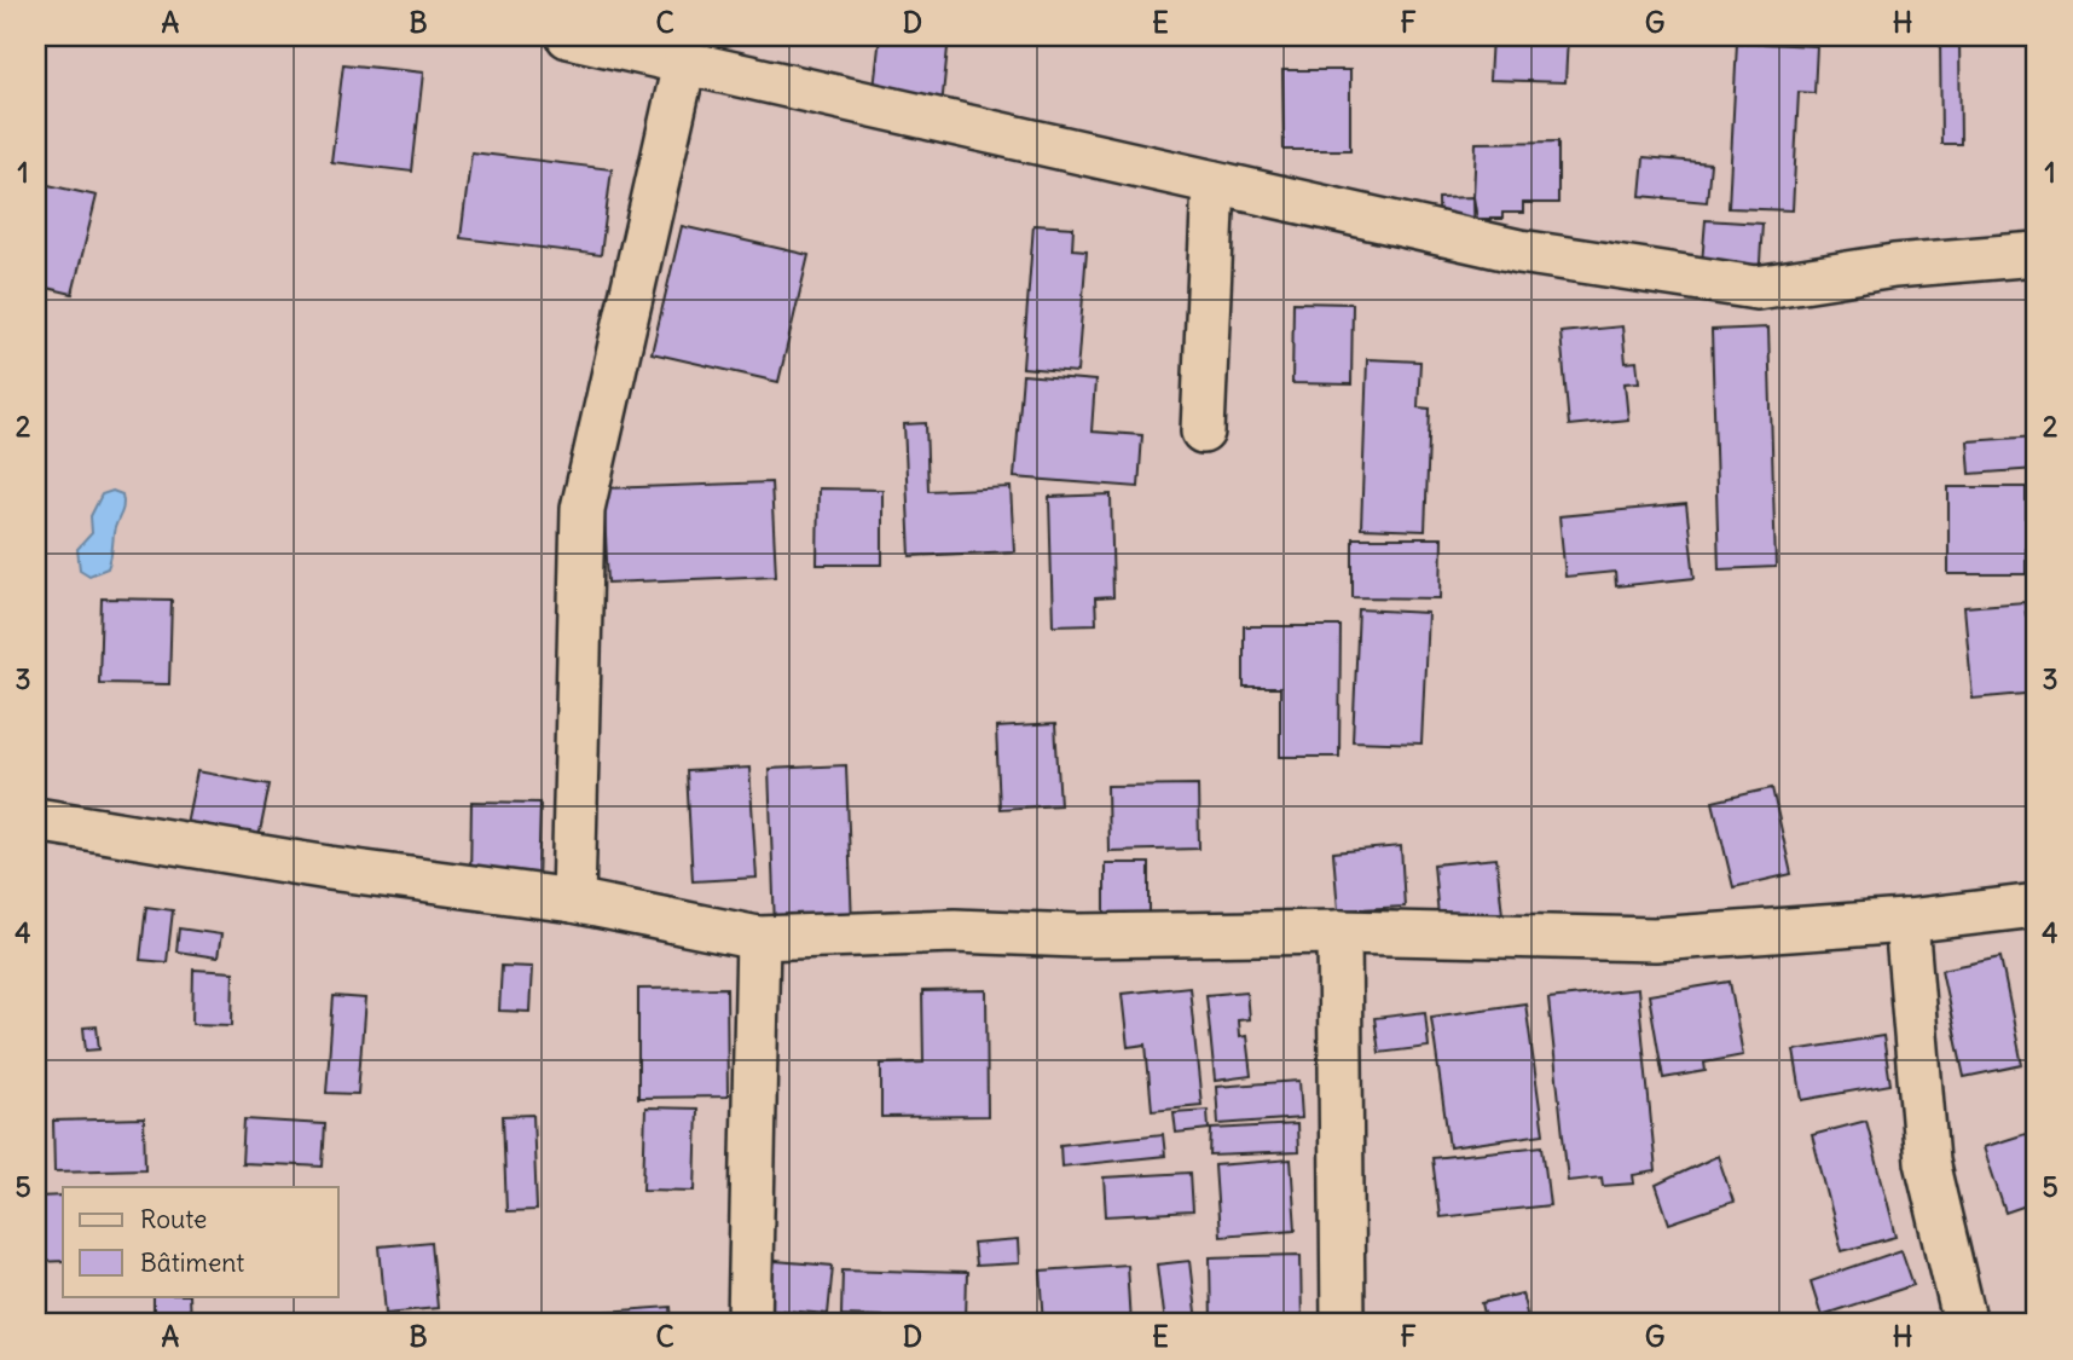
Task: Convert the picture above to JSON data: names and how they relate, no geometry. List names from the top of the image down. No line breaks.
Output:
{"legend":["Route","Bâtiment"],"grid":{"columns":["A","B","C","D","E","F","G","H"],"rows":["1","2","3","4","5"]}}
